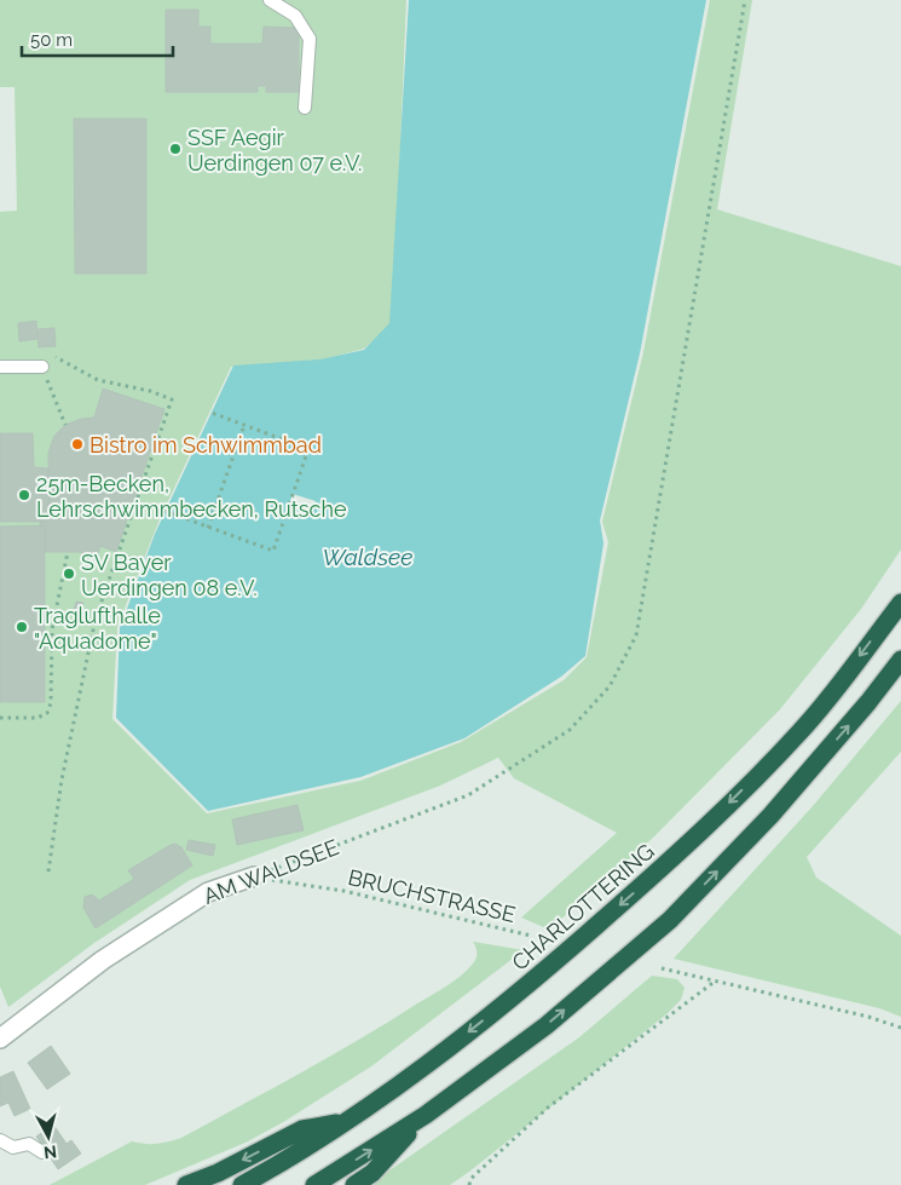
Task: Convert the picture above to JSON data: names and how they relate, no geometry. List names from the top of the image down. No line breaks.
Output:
{"streets":{"highway":["CHARLOTTERING"],"street":["AM WALDSEE"],"path":["BRUCHSTRASSE"]},"crossings":[["AM WALDSEE","BRUCHSTRASSE"]],"water":["Waldsee"],"places":["SSF Aegir Uerdingen 07 e.V.","Bistro im Schwimmbad","25m-Becken, Lehrschwimmbecken, Rutsche","SV Bayer Uerdingen 08 e.V.","Traglufthalle \"Aquadome\""],"scale_bar":"50 m","north":"bottom"}
